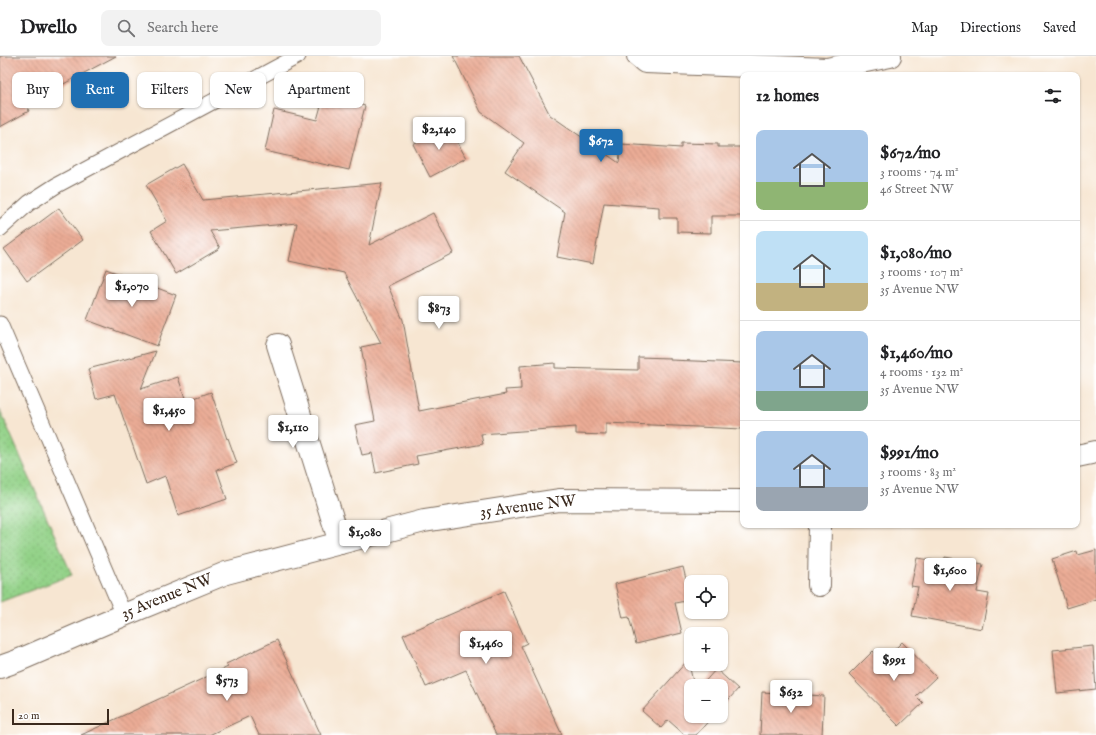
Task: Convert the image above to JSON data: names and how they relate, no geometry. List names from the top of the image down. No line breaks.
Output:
{"streets":{"street":["35 Avenue NW"]},"scale_bar":"20 m","page":{"header":"Dwello","search":"Search here","nav":["Map","Directions","Saved"],"chip":["Buy","Rent","Filters","New","Apartment"],"heading":"12 homes","price":["$2,140","$672","$1,070","$873","$1,450","$1,110","$1,080","$1,600","$1,460","$991","$573","$632"],"list":[{"name":"$672/mo","note":"3 rooms · 74 m² · 46 Street NW"},{"name":"$1,080/mo","note":"3 rooms · 107 m² · 35 Avenue NW"},{"name":"$1,460/mo","note":"4 rooms · 132 m² · 35 Avenue NW"},{"name":"$991/mo","note":"3 rooms · 83 m² · 35 Avenue NW"}],"map_buttons":["+","−"],"scale":"20 m"}}
